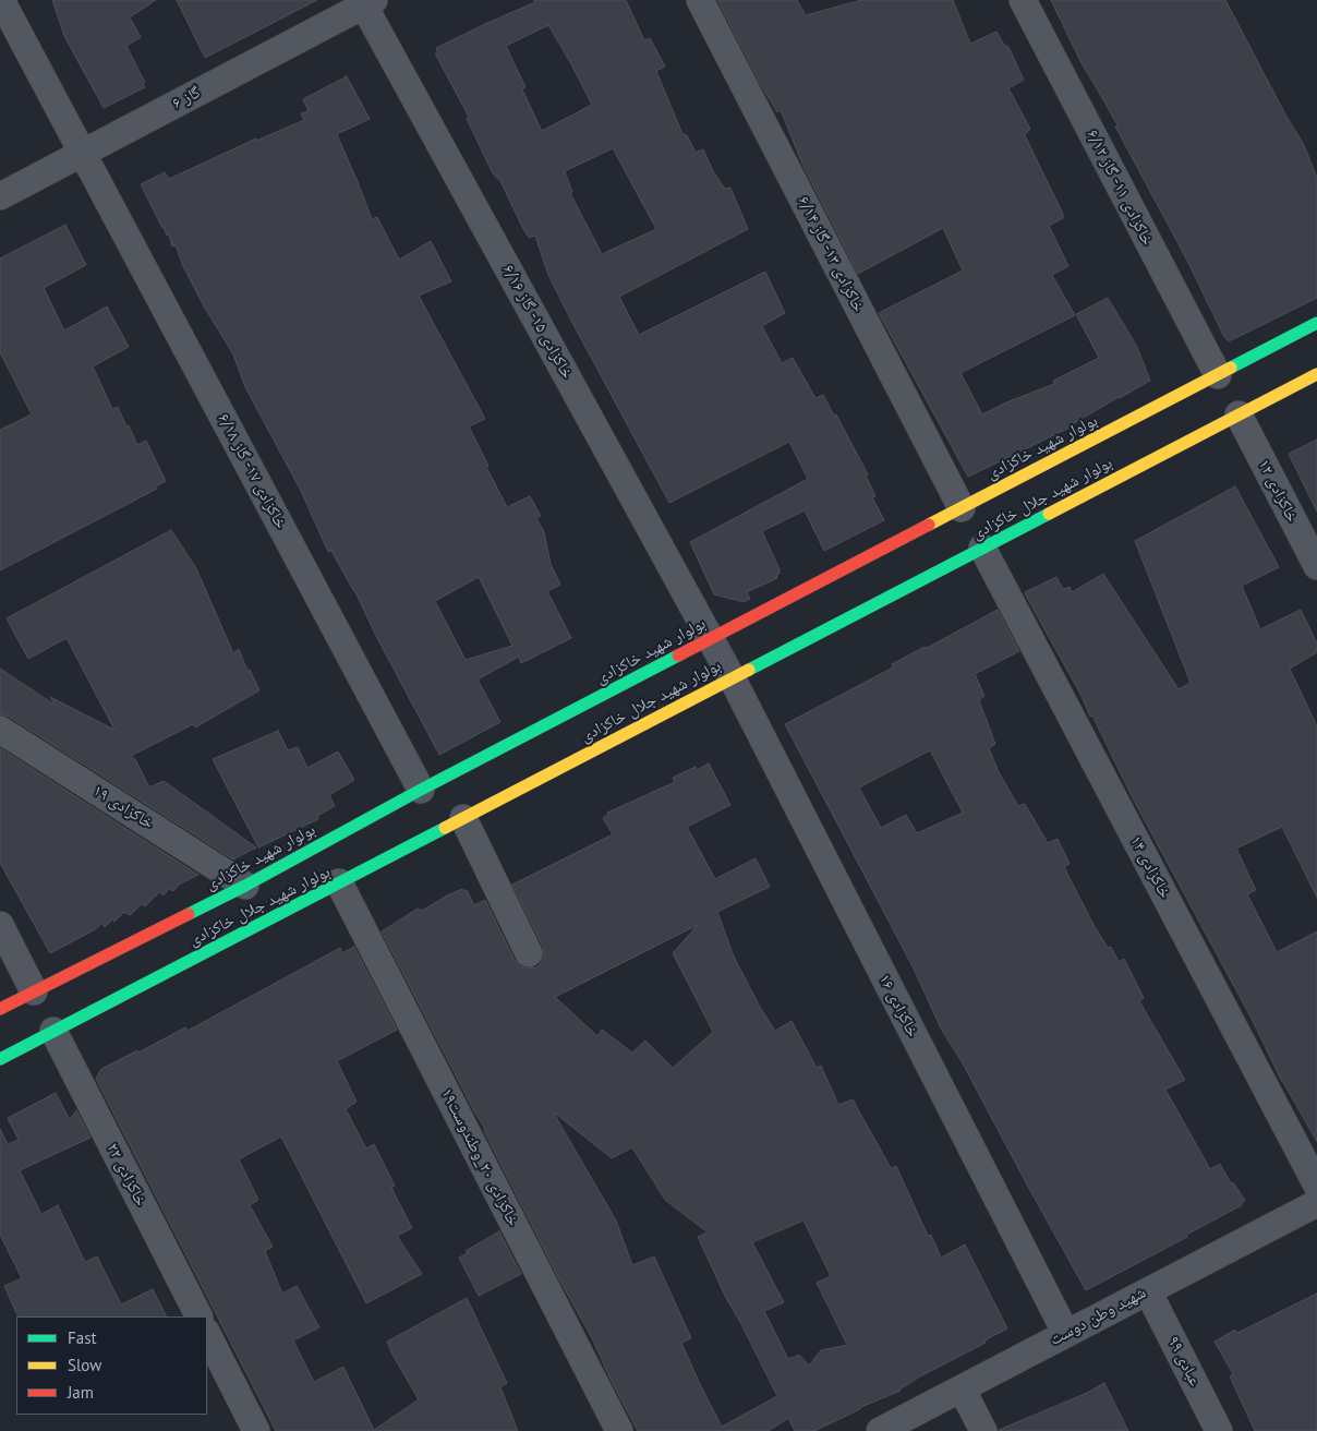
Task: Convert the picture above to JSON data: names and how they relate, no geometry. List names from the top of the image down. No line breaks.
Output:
{"streets":{"street":["گاز ۶","خاکزادی ۱۱- گاز ۶/۱۲","خاکزادی ۱۳- گاز ۶/۱۴","خاکزادی ۱۵- گاز ۶/۱۶","بولوار شهید خاکزادی","خاکزادی ۱۷- گاز ۶/۱۸","خاکزادی ۱۲","بولوار شهید جلال خاکزادی","خاکزادی ۱۹","خاکزادی ۱۴","خاکزادی ۱۶","خاکزادی ۲۰_وطندوست۱۹","خاکزادی ۲۲","شهید وطن دوست","عبادی ۹۹"]},"crossings":[["گاز ۶","خاکزادی ۱۵- گاز ۶/۱۶"],["گاز ۶","خاکزادی ۱۷- گاز ۶/۱۸"],["خاکزادی ۱۱- گاز ۶/۱۲","بولوار شهید خاکزادی"],["خاکزادی ۱۳- گاز ۶/۱۴","بولوار شهید خاکزادی"],["خاکزادی ۱۵- گاز ۶/۱۶","بولوار شهید خاکزادی"],["خاکزادی ۱۵- گاز ۶/۱۶","بولوار شهید جلال خاکزادی"],["خاکزادی ۱۵- گاز ۶/۱۶","خاکزادی ۱۶"],["بولوار شهید خاکزادی","خاکزادی ۱۷- گاز ۶/۱۸"],["بولوار شهید خاکزادی","خاکزادی ۱۹"],["خاکزادی ۱۲","بولوار شهید جلال خاکزادی"],["بولوار شهید جلال خاکزادی","خاکزادی ۱۴"],["بولوار شهید جلال خاکزادی","خاکزادی ۱۶"],["بولوار شهید جلال خاکزادی","خاکزادی ۲۰_وطندوست۱۹"],["بولوار شهید جلال خاکزادی","خاکزادی ۲۲"],["خاکزادی ۱۶","شهید وطن دوست"],["شهید وطن دوست","عبادی ۹۹"]],"legend":["Fast","Slow","Jam"]}
